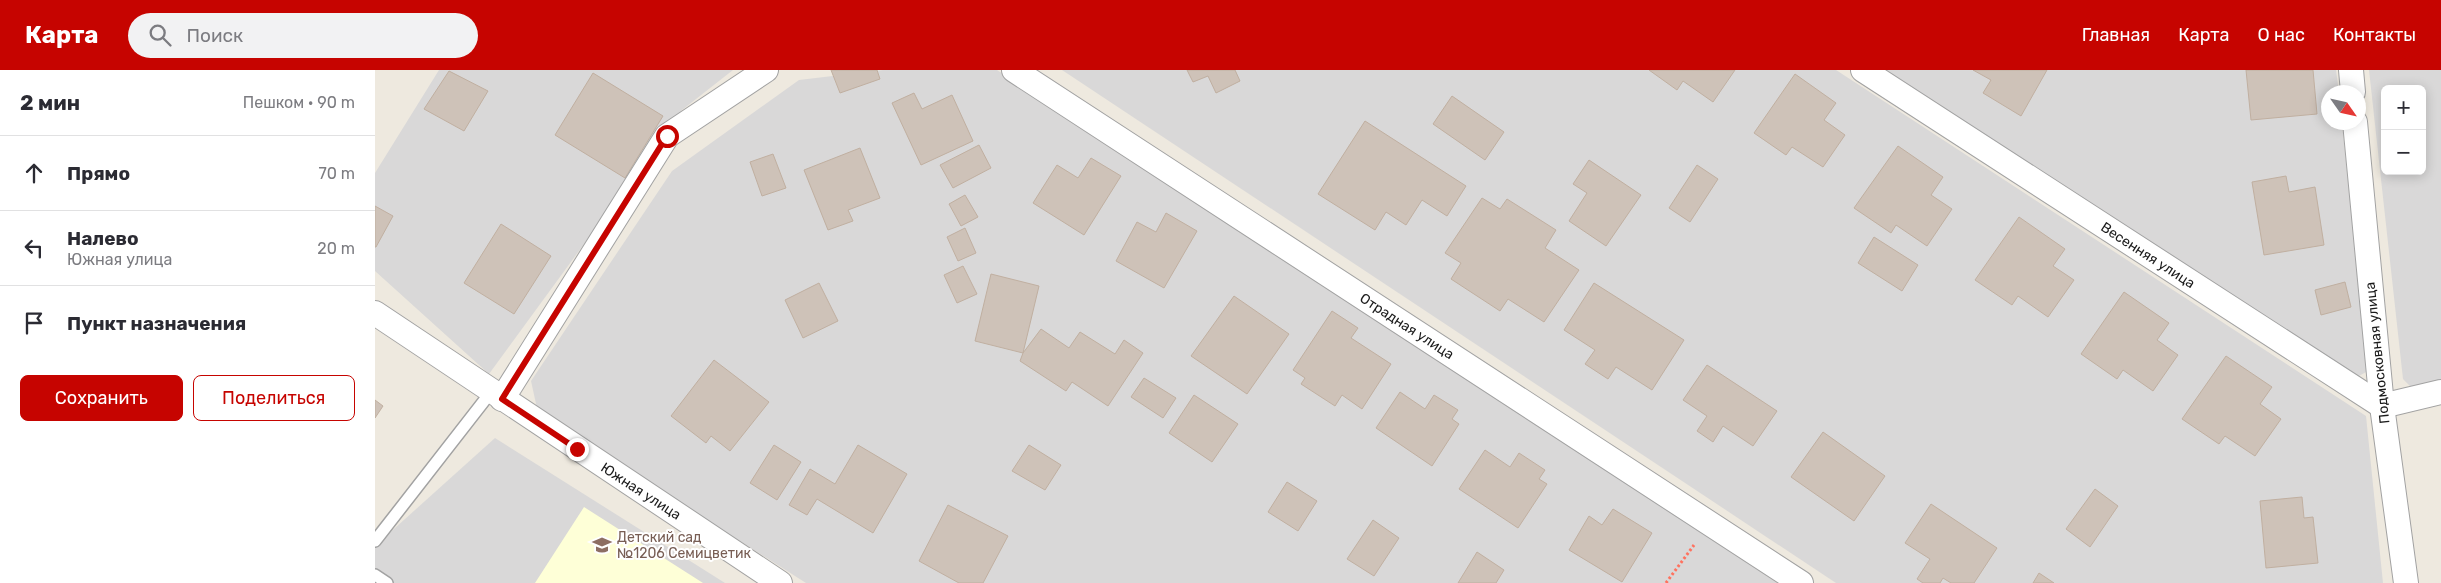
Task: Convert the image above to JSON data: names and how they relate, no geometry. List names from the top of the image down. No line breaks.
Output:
{"streets":{"street":["Весенняя улица","Отрадная улица","Подмосковная улица","Южная улица"]},"crossings":[["Весенняя улица","Подмосковная улица"]],"places":{"school or university":["Детский сад №1206 Семицветик"]},"north":"bottom right","page":{"header":"Карта","search":"Поиск","nav":["Главная","Карта","О нас","Контакты"],"heading":["2 мин","Пешком · 90 m"],"map_buttons":["+","−"],"list":[["Прямо","70 m"],["Налево","Южная улица","20 m"],"Пункт назначения"],"buttons":["Сохранить","Поделиться"]}}
